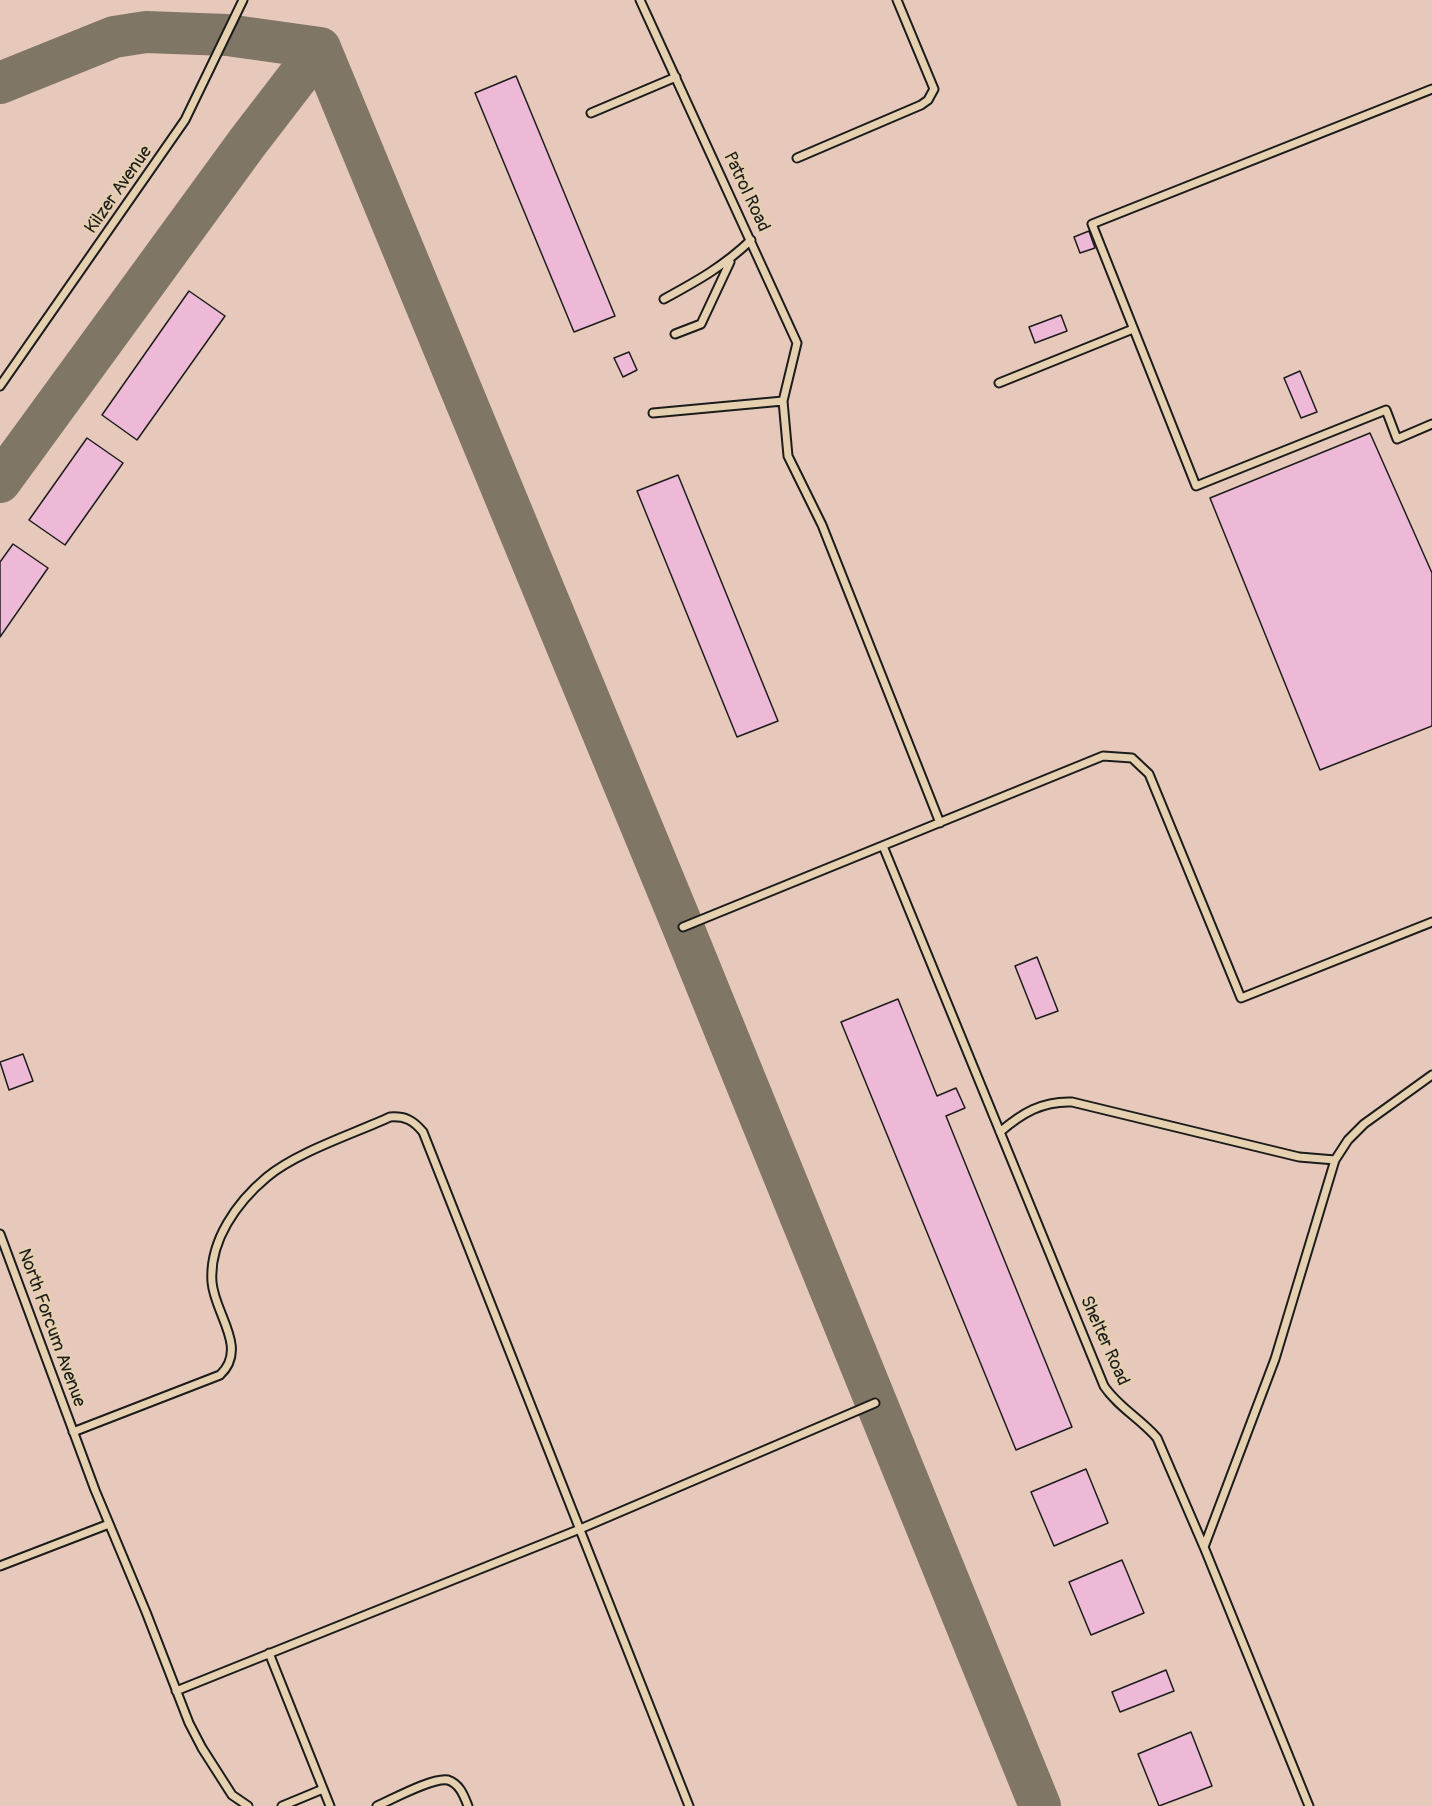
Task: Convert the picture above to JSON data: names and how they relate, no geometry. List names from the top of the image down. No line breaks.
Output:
{"streets":{"lane":["Kilzer Avenue","Patrol Road","North Forcum Avenue","Shelter Road"]}}
